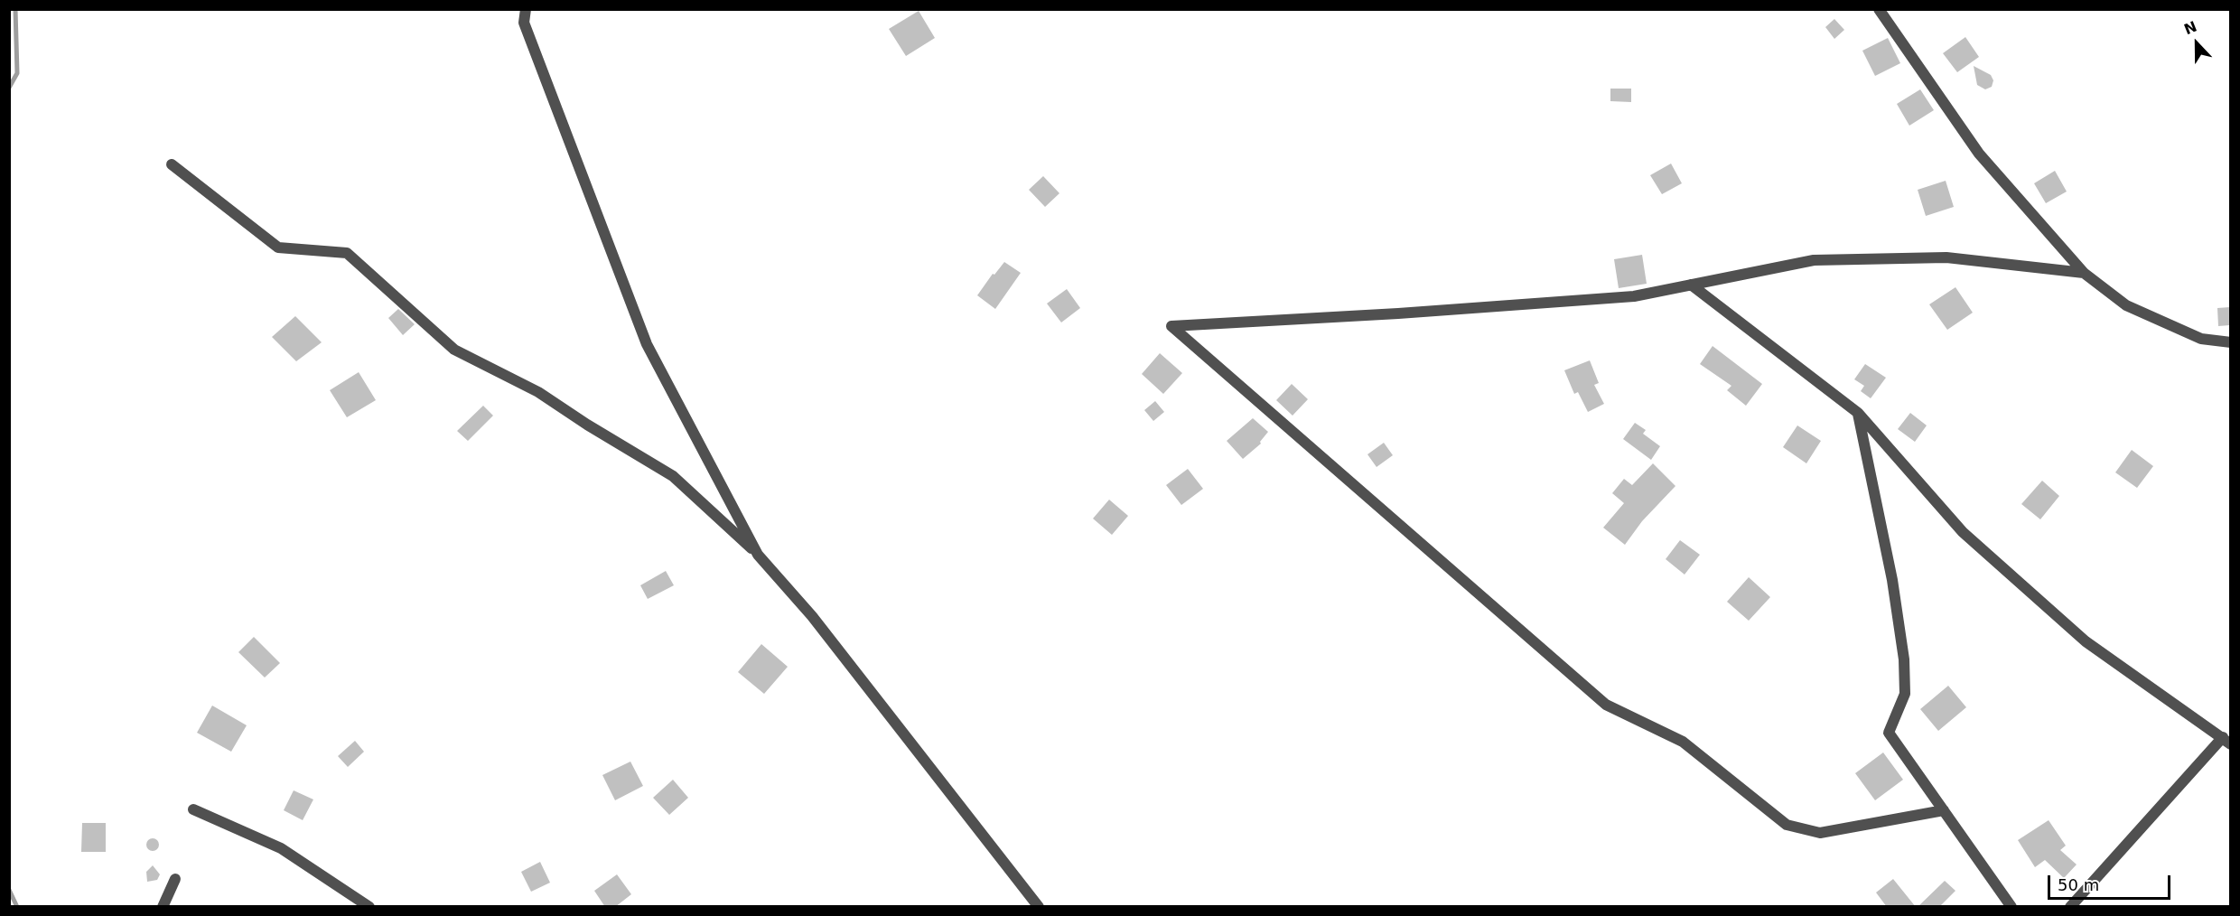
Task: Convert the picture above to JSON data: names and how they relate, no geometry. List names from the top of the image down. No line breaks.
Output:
{"scale_bar":"50 m","north":"top"}
